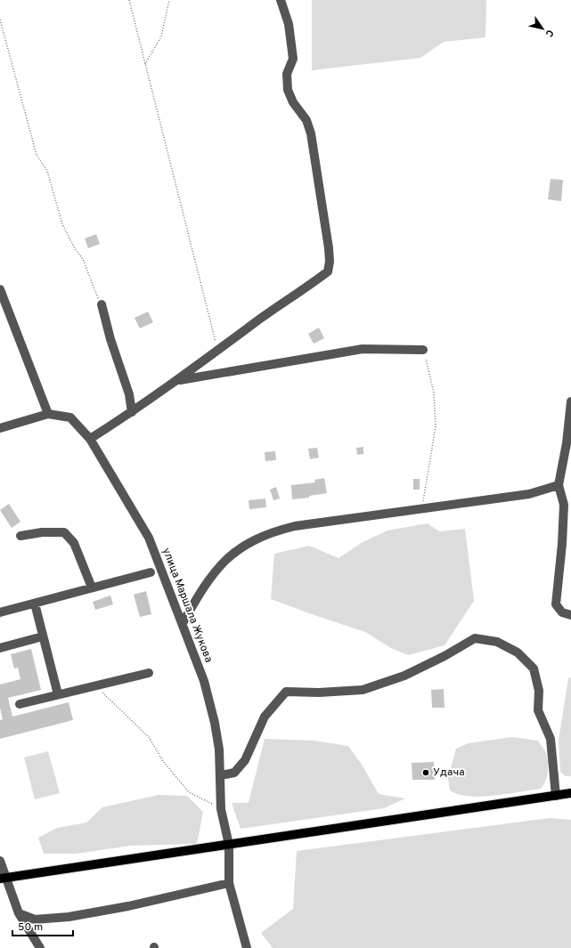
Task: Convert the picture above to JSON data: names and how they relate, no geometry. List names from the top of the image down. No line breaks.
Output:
{"streets":{"street":["улица Маршала Жукова"]},"places":["Удача"],"scale_bar":"50 m","north":"bottom right"}
